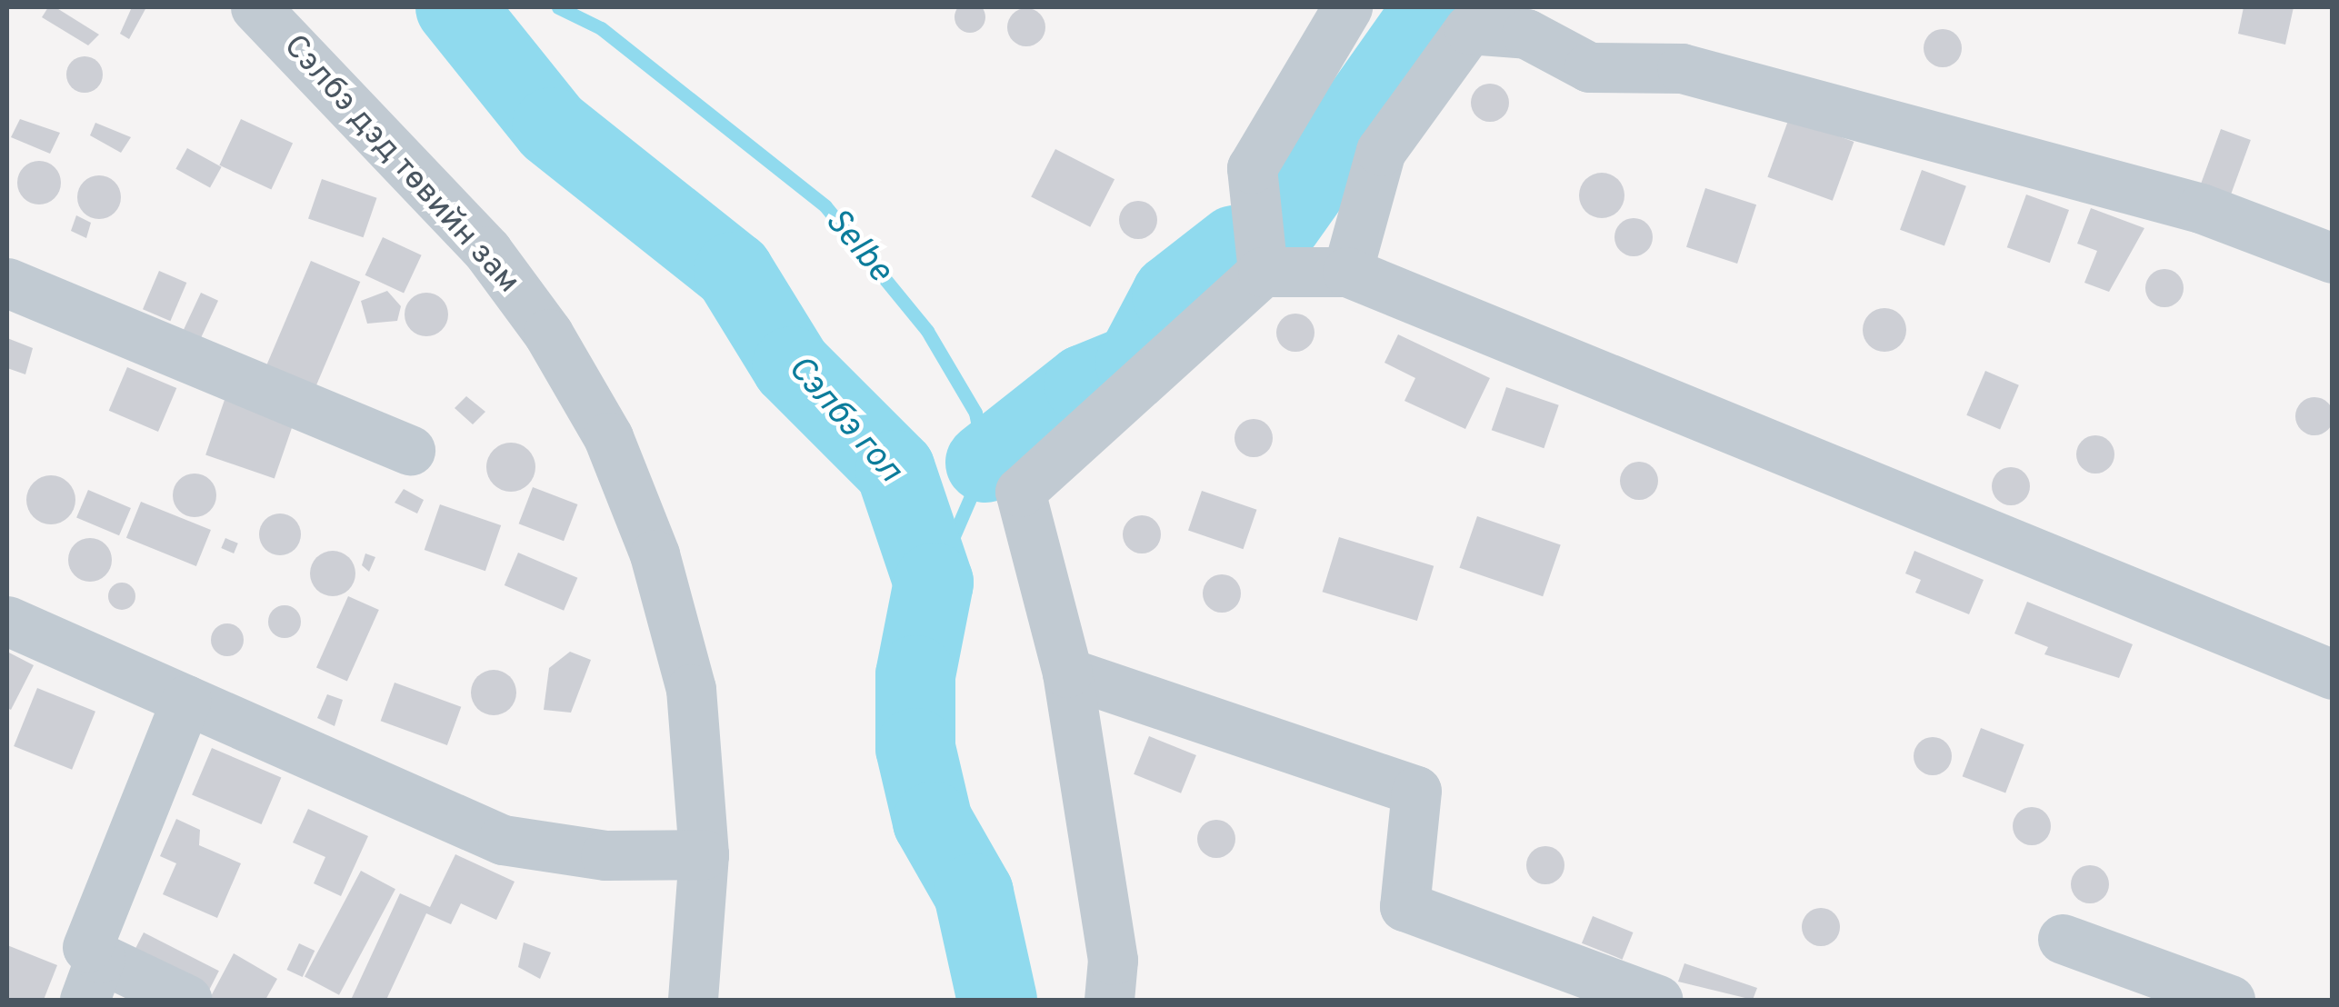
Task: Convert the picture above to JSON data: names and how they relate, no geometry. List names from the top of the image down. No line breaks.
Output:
{"streets":{"street":["Сэлбэ дэд төвийн зам"]},"water":["Selbe","Сэлбэ гол"]}
